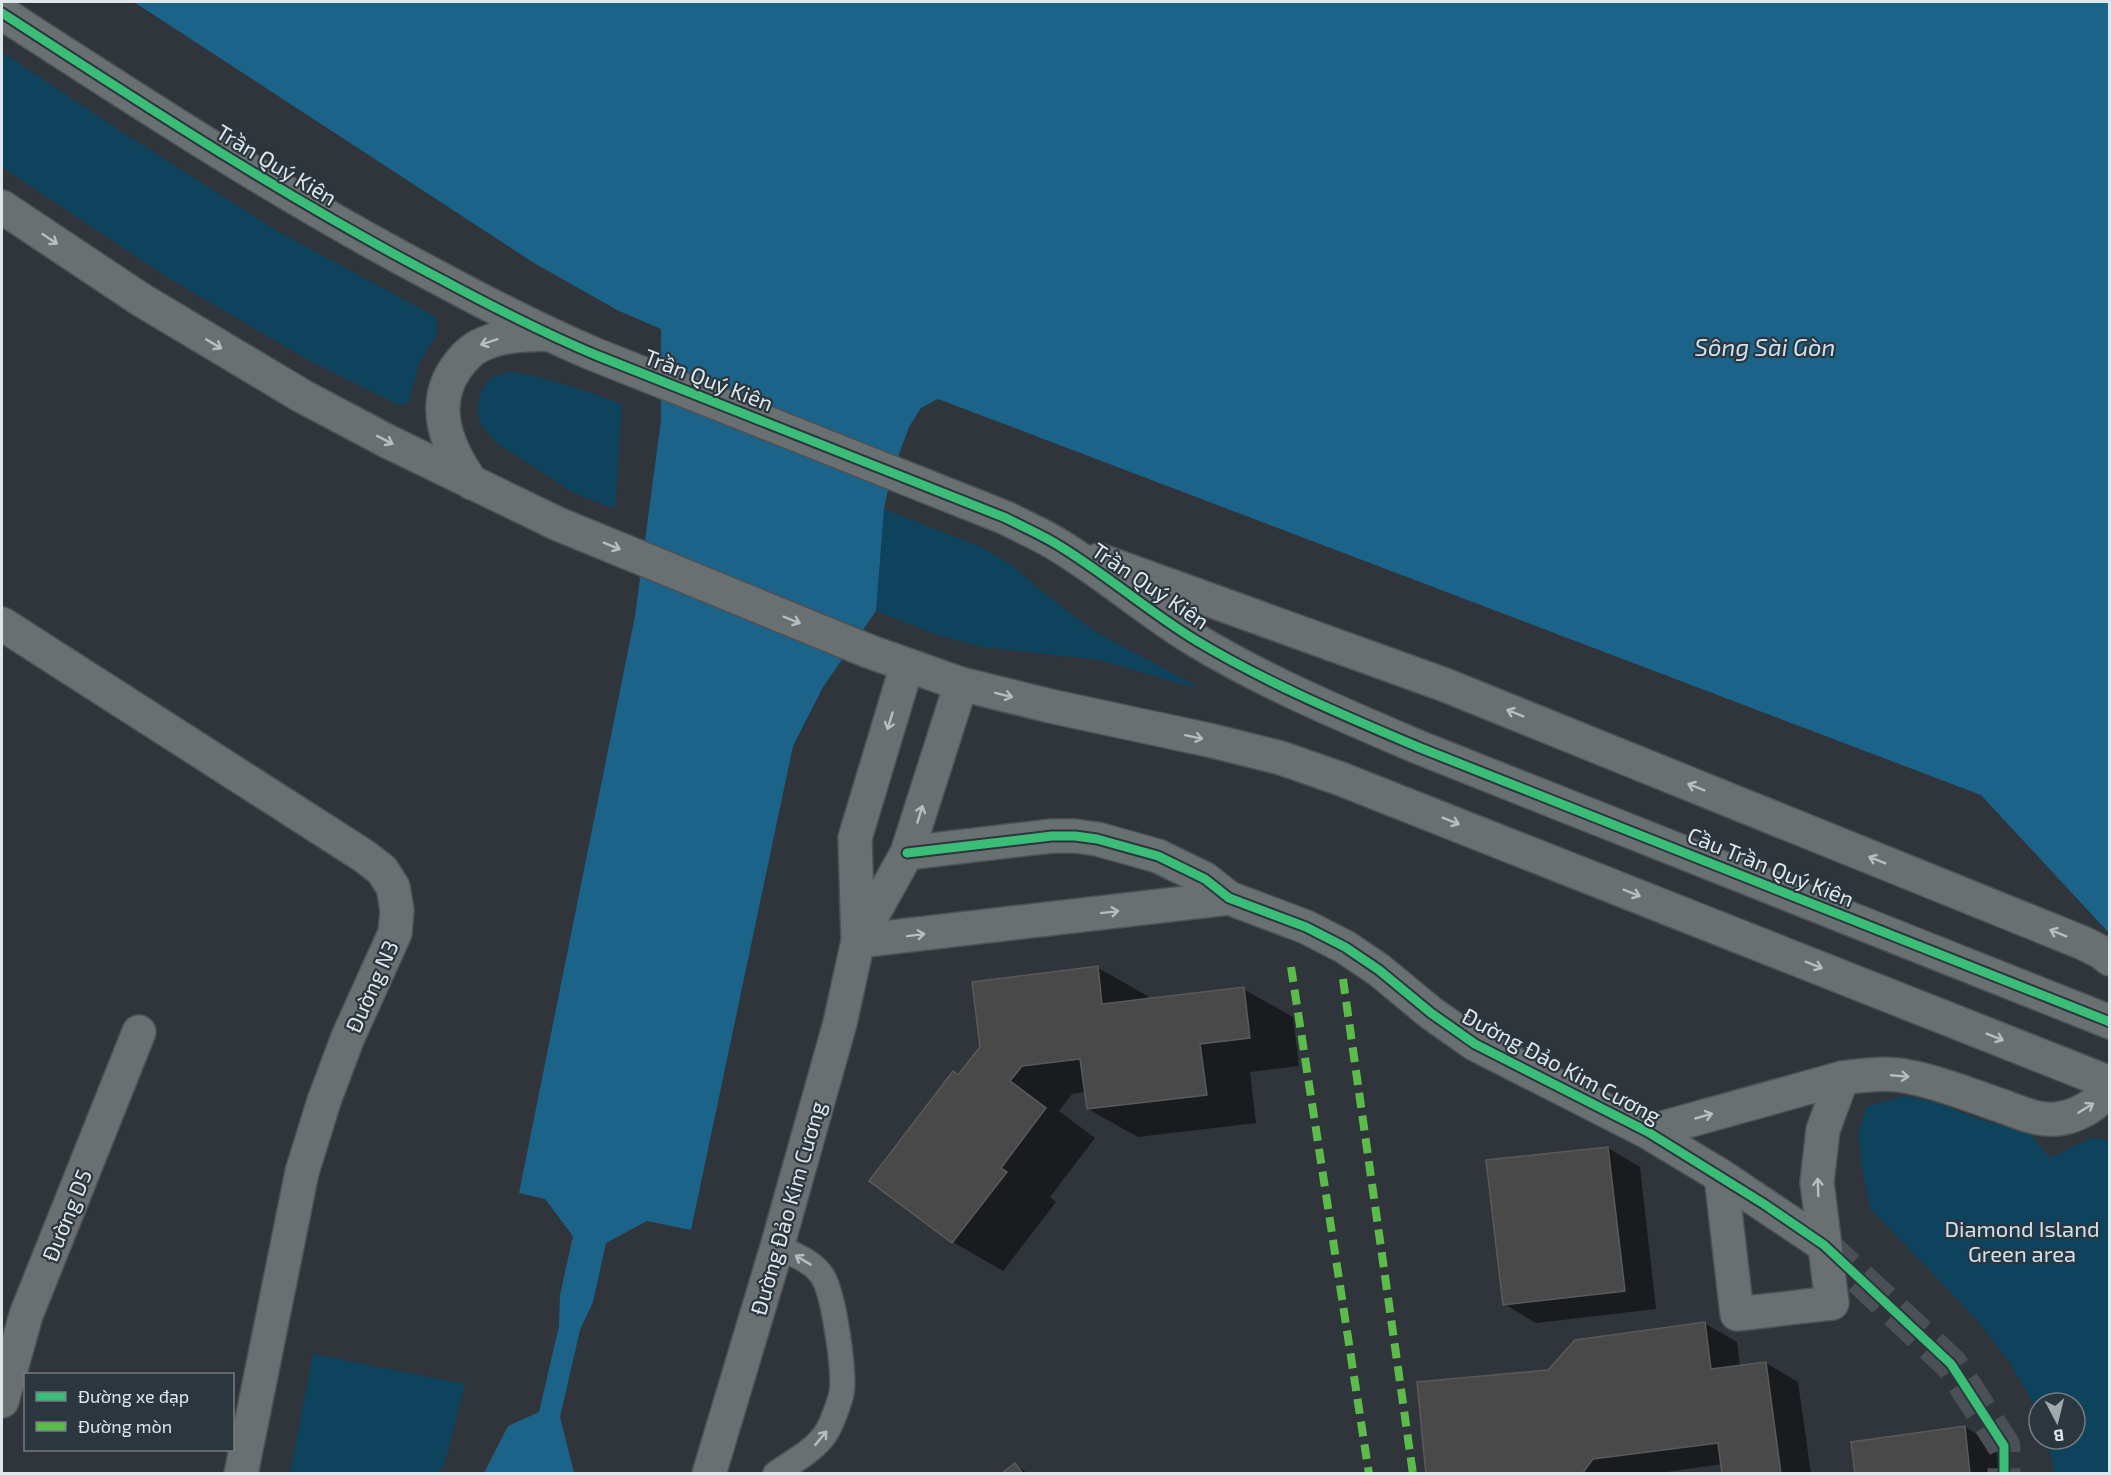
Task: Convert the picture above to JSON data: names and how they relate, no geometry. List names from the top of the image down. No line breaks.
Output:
{"streets":{"street":["Trần Quý Kiên","Cầu Trần Quý Kiên","Đường N3","Đường Đảo Kim Cương","Đường D5"]},"crossings":[["Trần Quý Kiên","Cầu Trần Quý Kiên"]],"water":["Sông Sài Gòn"],"parks":["Diamond Island Green area"],"legend":["Đường xe đạp","Đường mòn"],"north":"bottom"}
